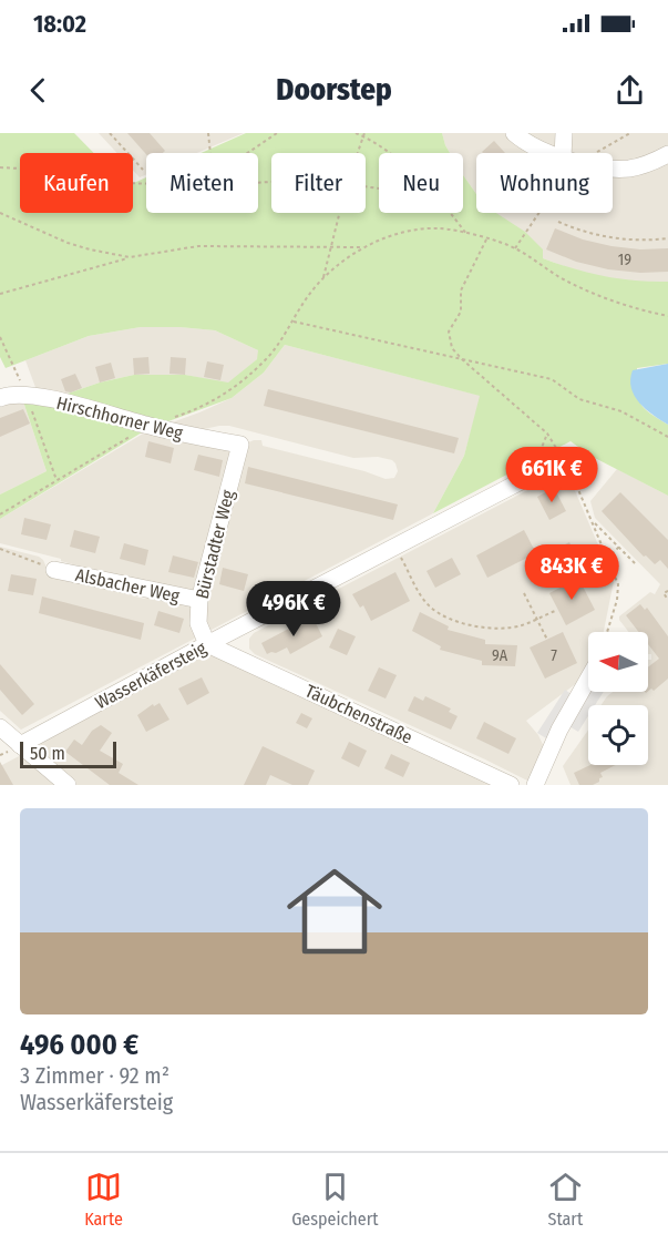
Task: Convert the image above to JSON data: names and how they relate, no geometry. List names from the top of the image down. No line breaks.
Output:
{"streets":{"street":["Hirschhorner Weg","Bürstadter Weg","Alsbacher Weg","Wasserkäfersteig","Täubchenstraße"]},"crossings":[["Hirschhorner Weg","Bürstadter Weg"],["Bürstadter Weg","Alsbacher Weg"],["Bürstadter Weg","Wasserkäfersteig"],["Bürstadter Weg","Täubchenstraße"],["Wasserkäfersteig","Täubchenstraße"]],"house_numbers":["19","9A","7"],"scale_bar":"50 m","north":"left","page":{"status":"18:02","header":"Doorstep","chip":["Kaufen","Mieten","Filter","Neu","Wohnung"],"price":["661K €","843K €","496K €"],"scale":"50 m","list":[{"name":"496 000 €","note":"3 Zimmer · 92 m² · Wasserkäfersteig"}],"tabs":["Karte","Gespeichert","Start"]}}
